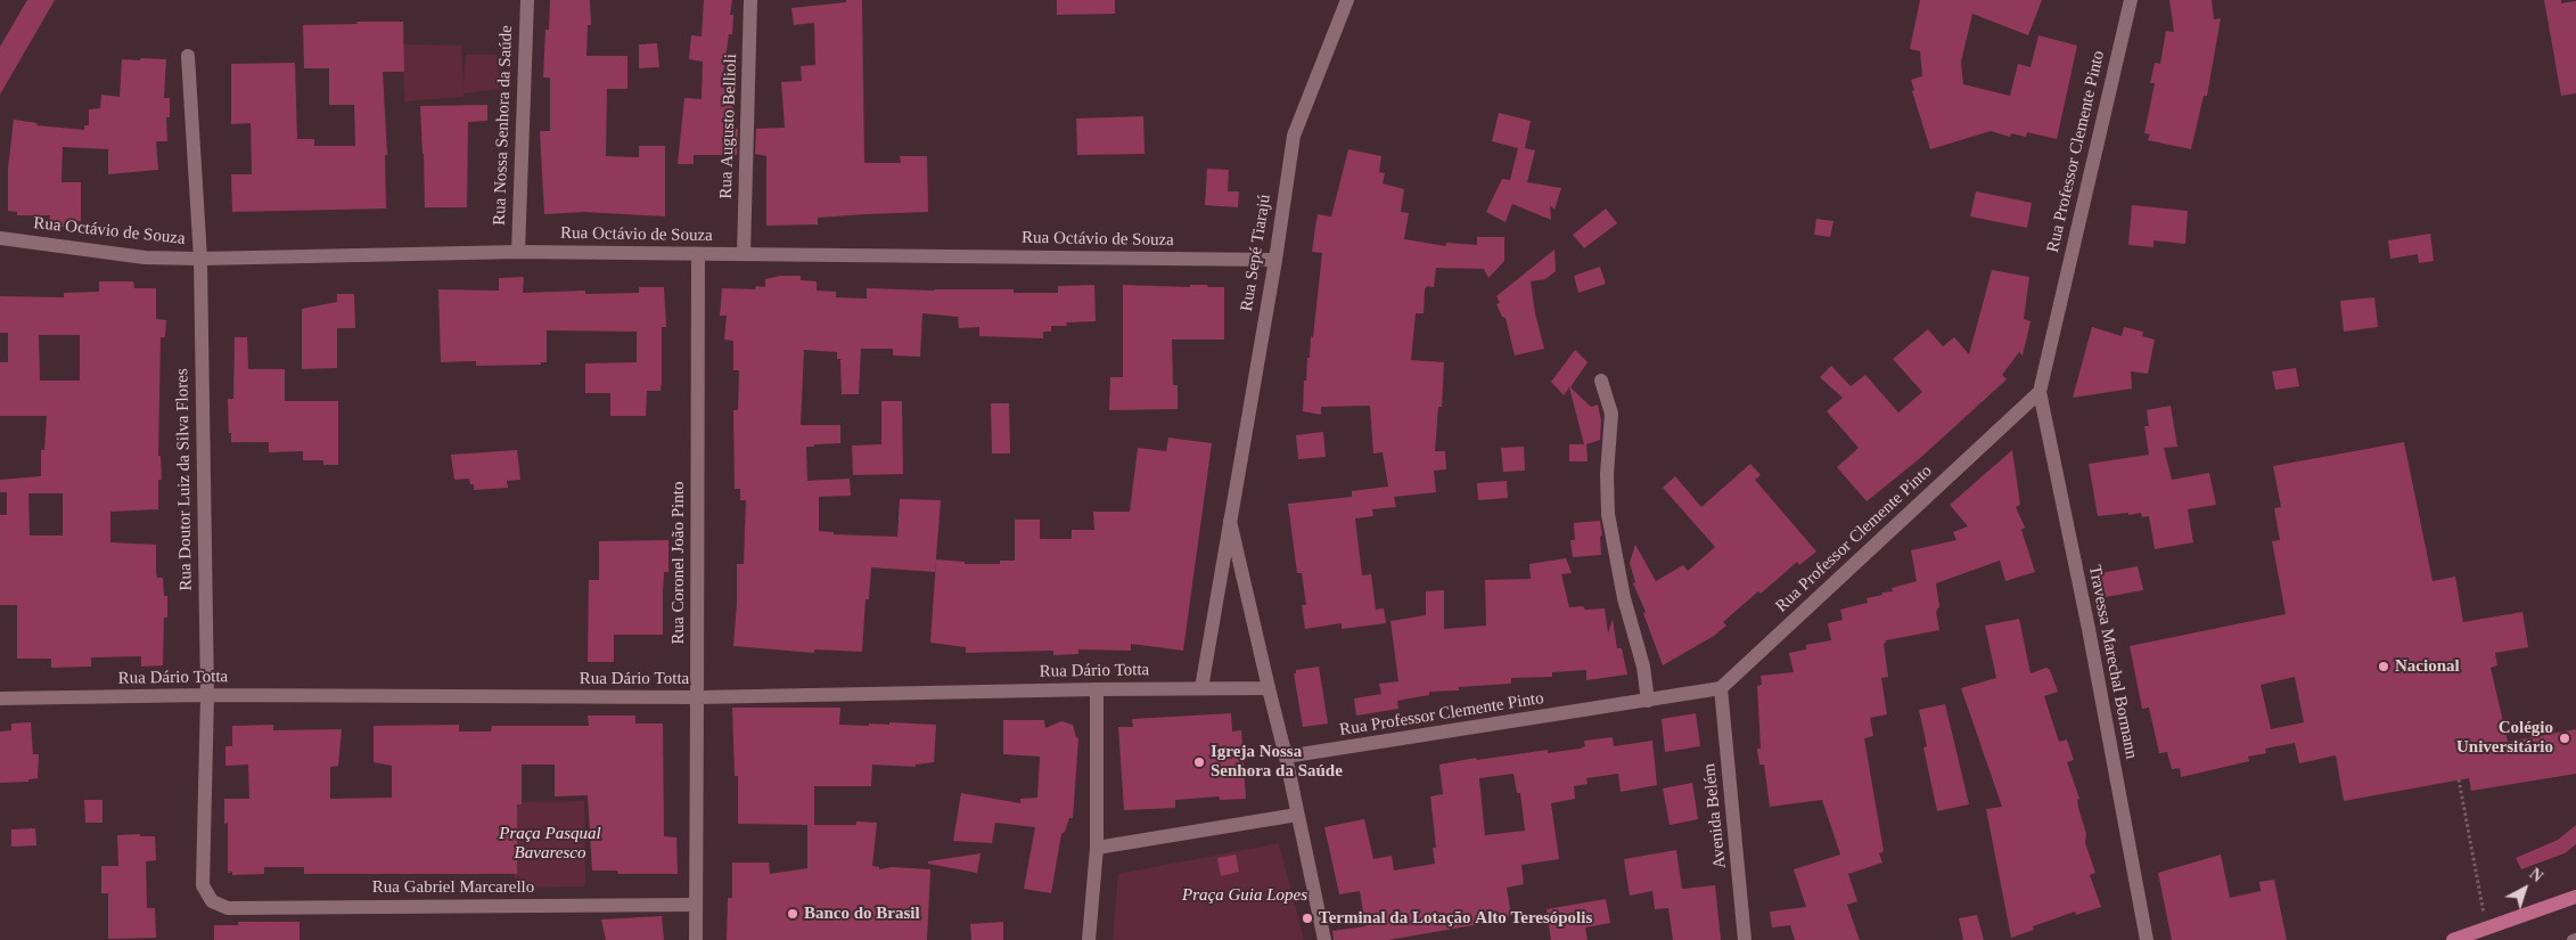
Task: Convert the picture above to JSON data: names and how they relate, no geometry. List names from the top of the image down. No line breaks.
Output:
{"streets":{"street":["Rua Nossa Senhora da Saúde","Rua Augusto Bellioli","Rua Professor Clemente Pinto","Rua Octávio de Souza","Rua Sepé Tiarajú","Rua Doutor Luiz da Silva Flores","Rua Coronel João Pinto","Travessa Marechal Bormann","Rua Dário Totta","Avenida Belém","Rua Gabriel Marcarello"]},"crossings":[["Rua Nossa Senhora da Saúde","Rua Octávio de Souza"],["Rua Augusto Bellioli","Rua Octávio de Souza"],["Rua Professor Clemente Pinto","Rua Sepé Tiarajú"],["Rua Professor Clemente Pinto","Travessa Marechal Bormann"],["Rua Professor Clemente Pinto","Avenida Belém"],["Rua Octávio de Souza","Rua Sepé Tiarajú"],["Rua Octávio de Souza","Rua Doutor Luiz da Silva Flores"],["Rua Octávio de Souza","Rua Coronel João Pinto"],["Rua Sepé Tiarajú","Rua Dário Totta"],["Rua Doutor Luiz da Silva Flores","Rua Dário Totta"],["Rua Doutor Luiz da Silva Flores","Rua Gabriel Marcarello"],["Rua Coronel João Pinto","Rua Dário Totta"],["Rua Coronel João Pinto","Rua Gabriel Marcarello"]],"parks":["Praça Pasqual Bavaresco","Praça Guia Lopes"],"places":["Nacional","Colégio Universitário","Igreja Nossa Senhora da Saúde","Banco do Brasil","Terminal da Lotação Alto Teresópolis"],"north":"top right"}
